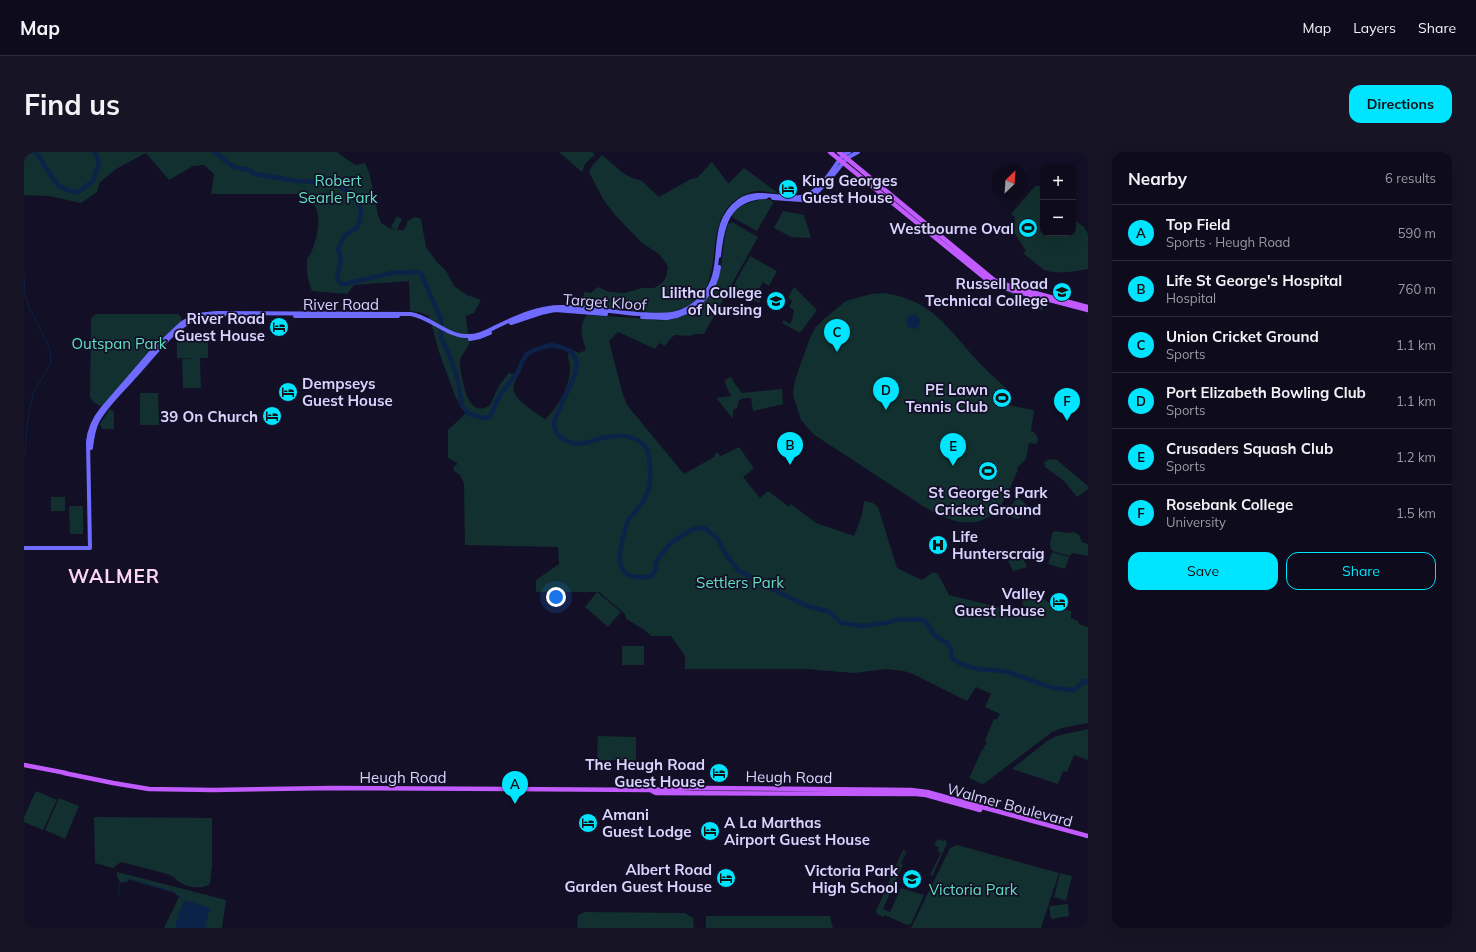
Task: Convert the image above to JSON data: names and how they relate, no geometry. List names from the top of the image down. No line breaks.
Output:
{"streets":{"main road":["Target Kloof","River Road","Heugh Road","Walmer Boulevard"]},"crossings":[["Target Kloof","River Road"],["Heugh Road","Walmer Boulevard"]],"districts":["WALMER"],"parks":["Robert Searle Park","Outspan Park","Settlers Park","Victoria Park"],"places":{"hotel":["King Georges Guest House","River Road Guest House","Dempseys Guest House","39 On Church","Valley Guest House","The Heugh Road Guest House","Amani Guest Lodge","A La Marthas Airport Guest House","Albert Road Garden Guest House"],"sports":["Westbourne Oval","PE Lawn Tennis Club","St George's Park Cricket Ground"],"school or university":["Russell Road Technical College","Lilitha College of Nursing","Victoria Park High School"],"hospital":["Life Hunterscraig"]},"north":"top right","page":{"header":"Map","nav":["Map","Layers","Share"],"buttons":["Directions",["Save","Share"]],"title":"Find us","heading":["Nearby","6 results"],"map_buttons":["+","−"],"list":[{"mark":"A","name":"Top Field","note":"Sports · Heugh Road","value":"590 m"},{"mark":"B","name":"Life St George's Hospital","note":"Hospital","value":"760 m"},{"mark":"C","name":"Union Cricket Ground","note":"Sports","value":"1.1 km"},{"mark":"D","name":"Port Elizabeth Bowling Club","note":"Sports","value":"1.1 km"},{"mark":"E","name":"Crusaders Squash Club","note":"Sports","value":"1.2 km"},{"mark":"F","name":"Rosebank College","note":"University","value":"1.5 km"}],"pins":["C","D","F","B","E","A"]}}
